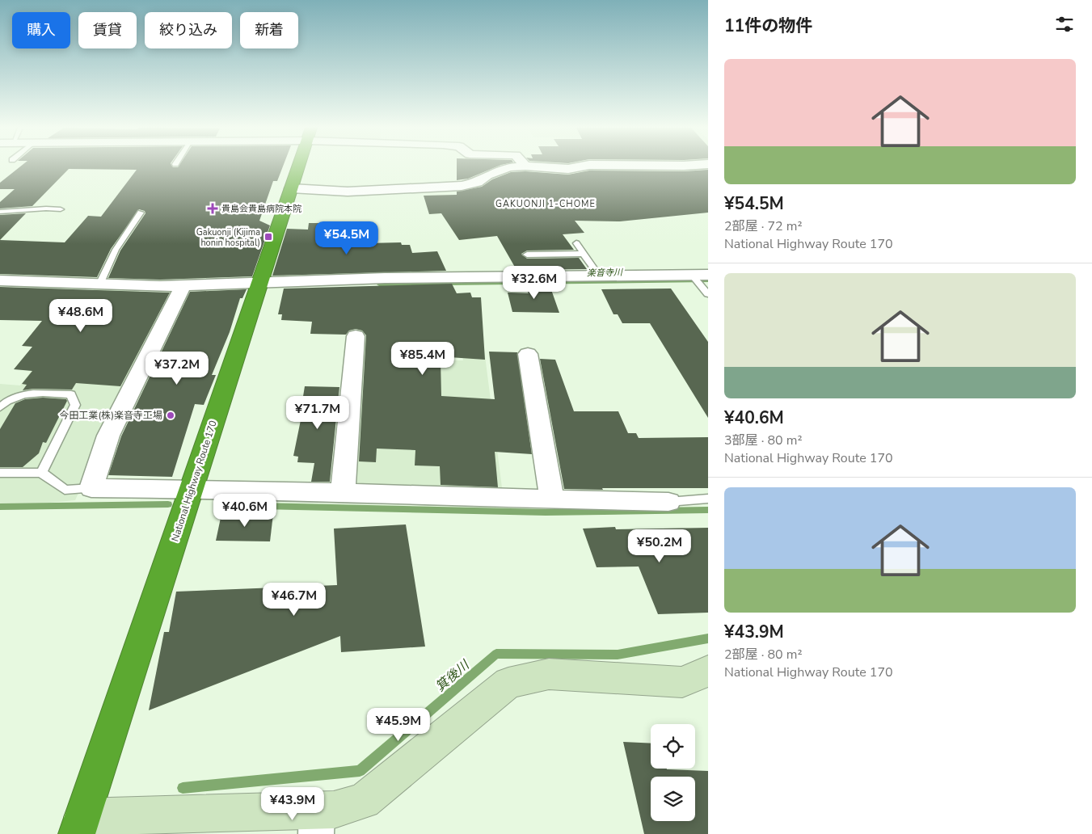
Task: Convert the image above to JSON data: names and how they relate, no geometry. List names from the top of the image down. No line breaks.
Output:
{"streets":{"highway":["National Highway Route 170"]},"districts":["GAKUONJI 1-CHOME"],"water":["楽音寺川","箕後川"],"places":{"health":["貴島会貴島病院本院"],"transit":["Gakuonji (Kijima honin hospital)"],"other":["今田工業(株)楽音寺工場"]},"page":{"heading":"11件の物件","chip":["購入","賃貸","絞り込み","新着"],"list":[{"name":"¥54.5M","note":"2部屋 · 72 m² · National Highway Route 170"},{"name":"¥40.6M","note":"3部屋 · 80 m² · National Highway Route 170"},{"name":"¥43.9M","note":"2部屋 · 80 m² · National Highway Route 170"}],"price":["¥54.5M","¥32.6M","¥48.6M","¥85.4M","¥37.2M","¥71.7M","¥40.6M","¥50.2M","¥46.7M","¥45.9M","¥43.9M"]}}
